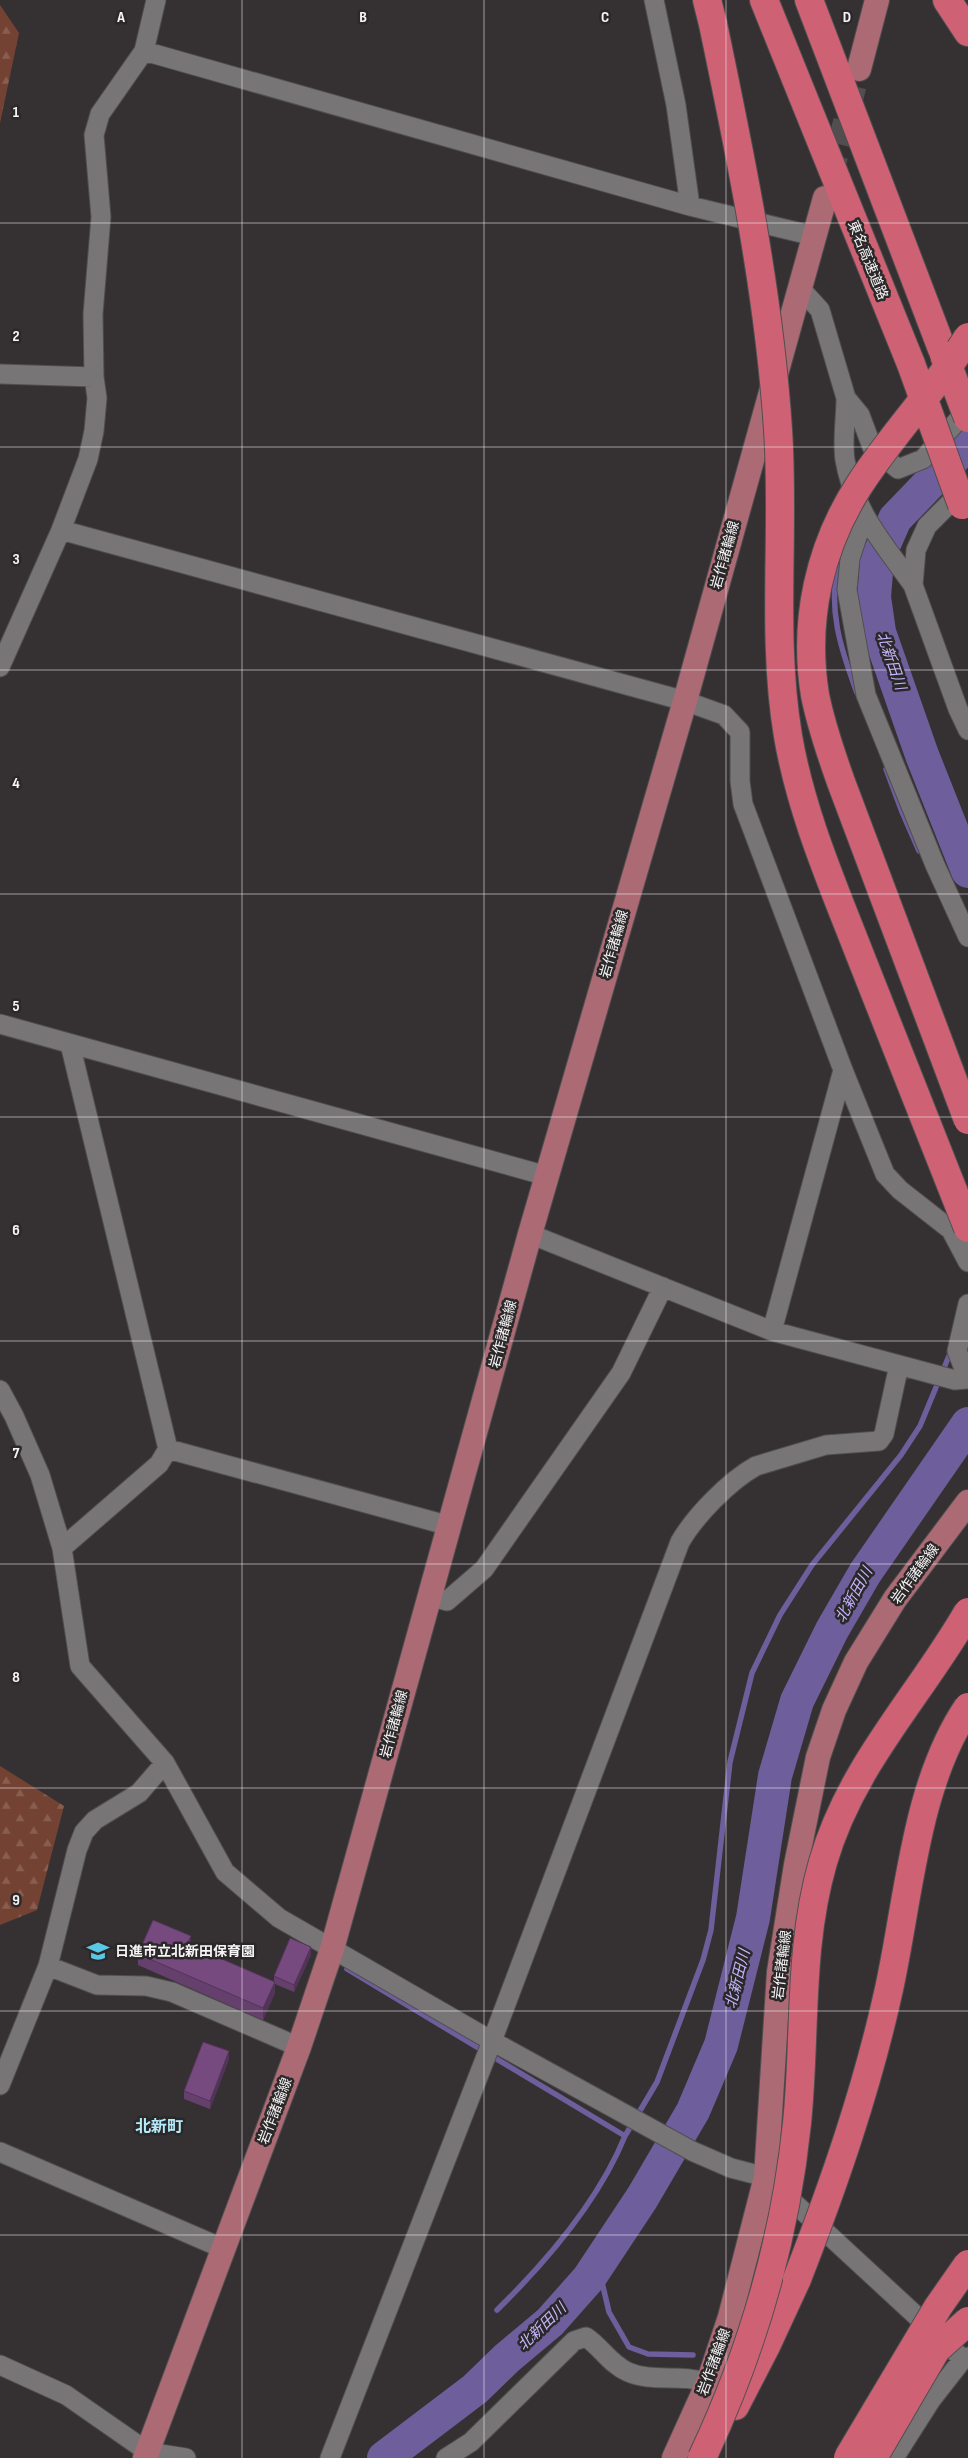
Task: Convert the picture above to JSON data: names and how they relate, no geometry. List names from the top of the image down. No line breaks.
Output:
{"streets":{"highway":["東名高速道路"],"main road":["岩作諸輪線"]},"districts":["北新町"],"water":["北新田川"],"places":{"school or university":["日進市立北新田保育園"]},"grid":{"columns":["A","B","C","D"],"rows":["1","2","3","4","5","6","7","8","9"]}}
